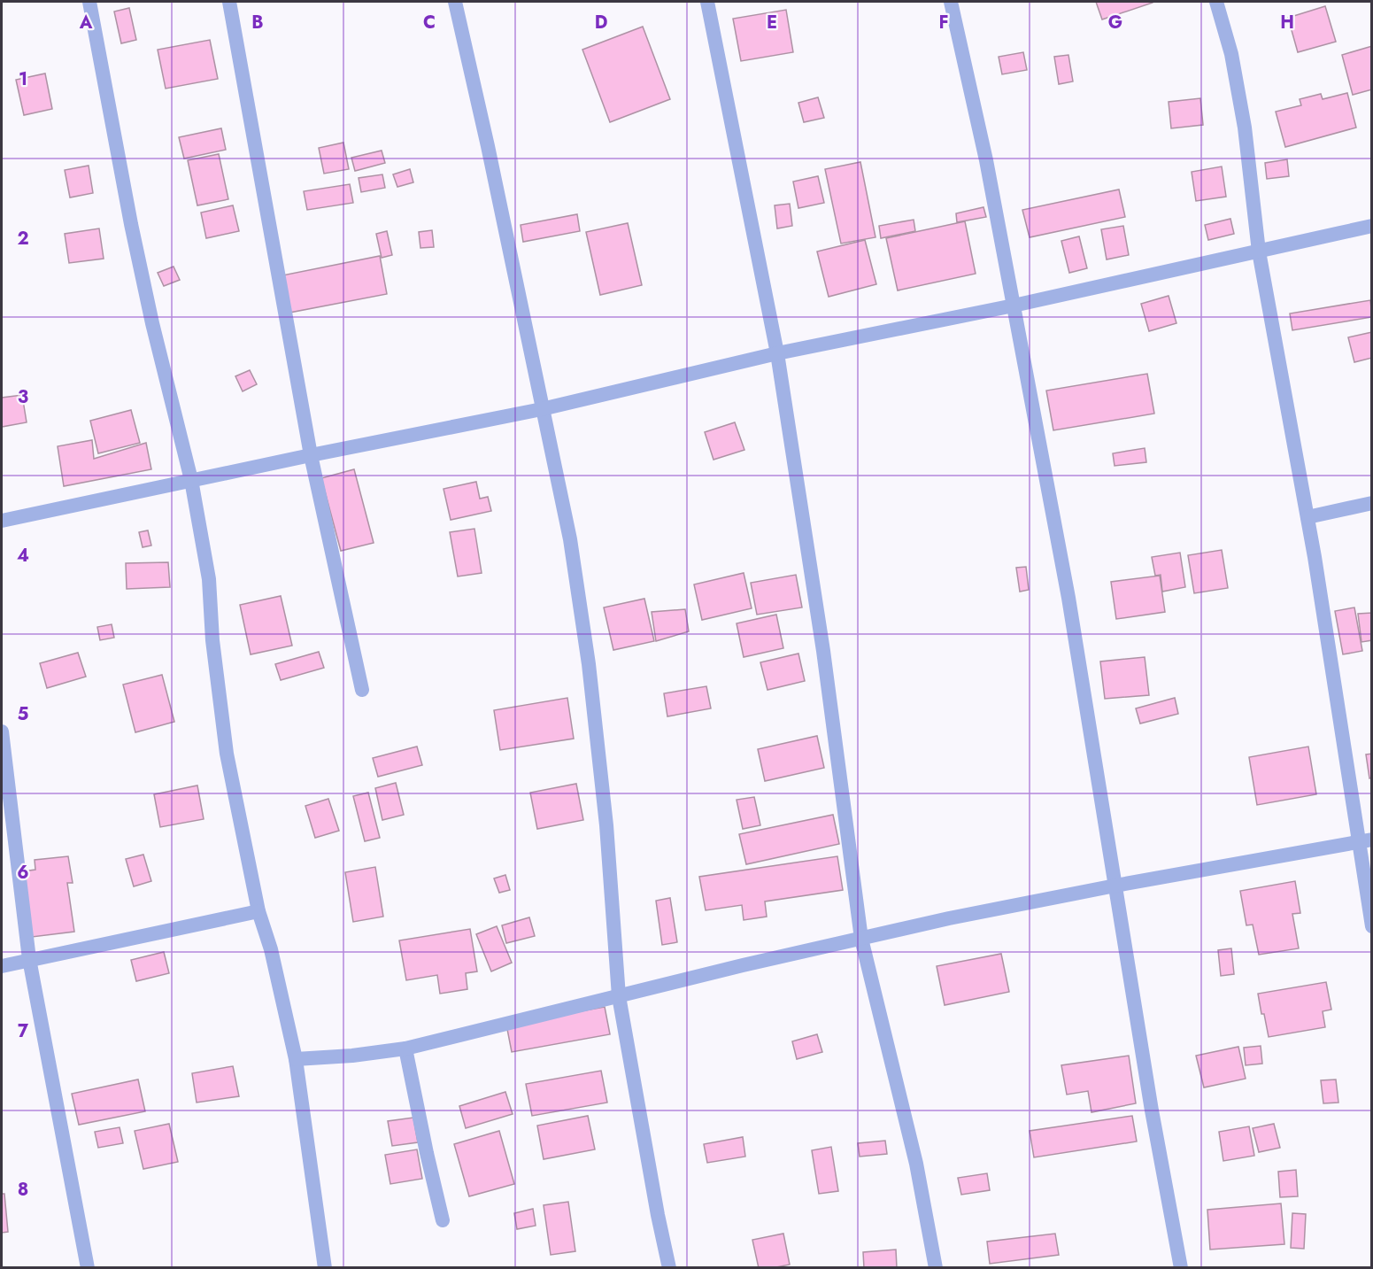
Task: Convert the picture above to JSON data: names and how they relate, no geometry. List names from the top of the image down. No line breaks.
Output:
{"grid":{"columns":["A","B","C","D","E","F","G","H"],"rows":["1","2","3","4","5","6","7","8"]}}
